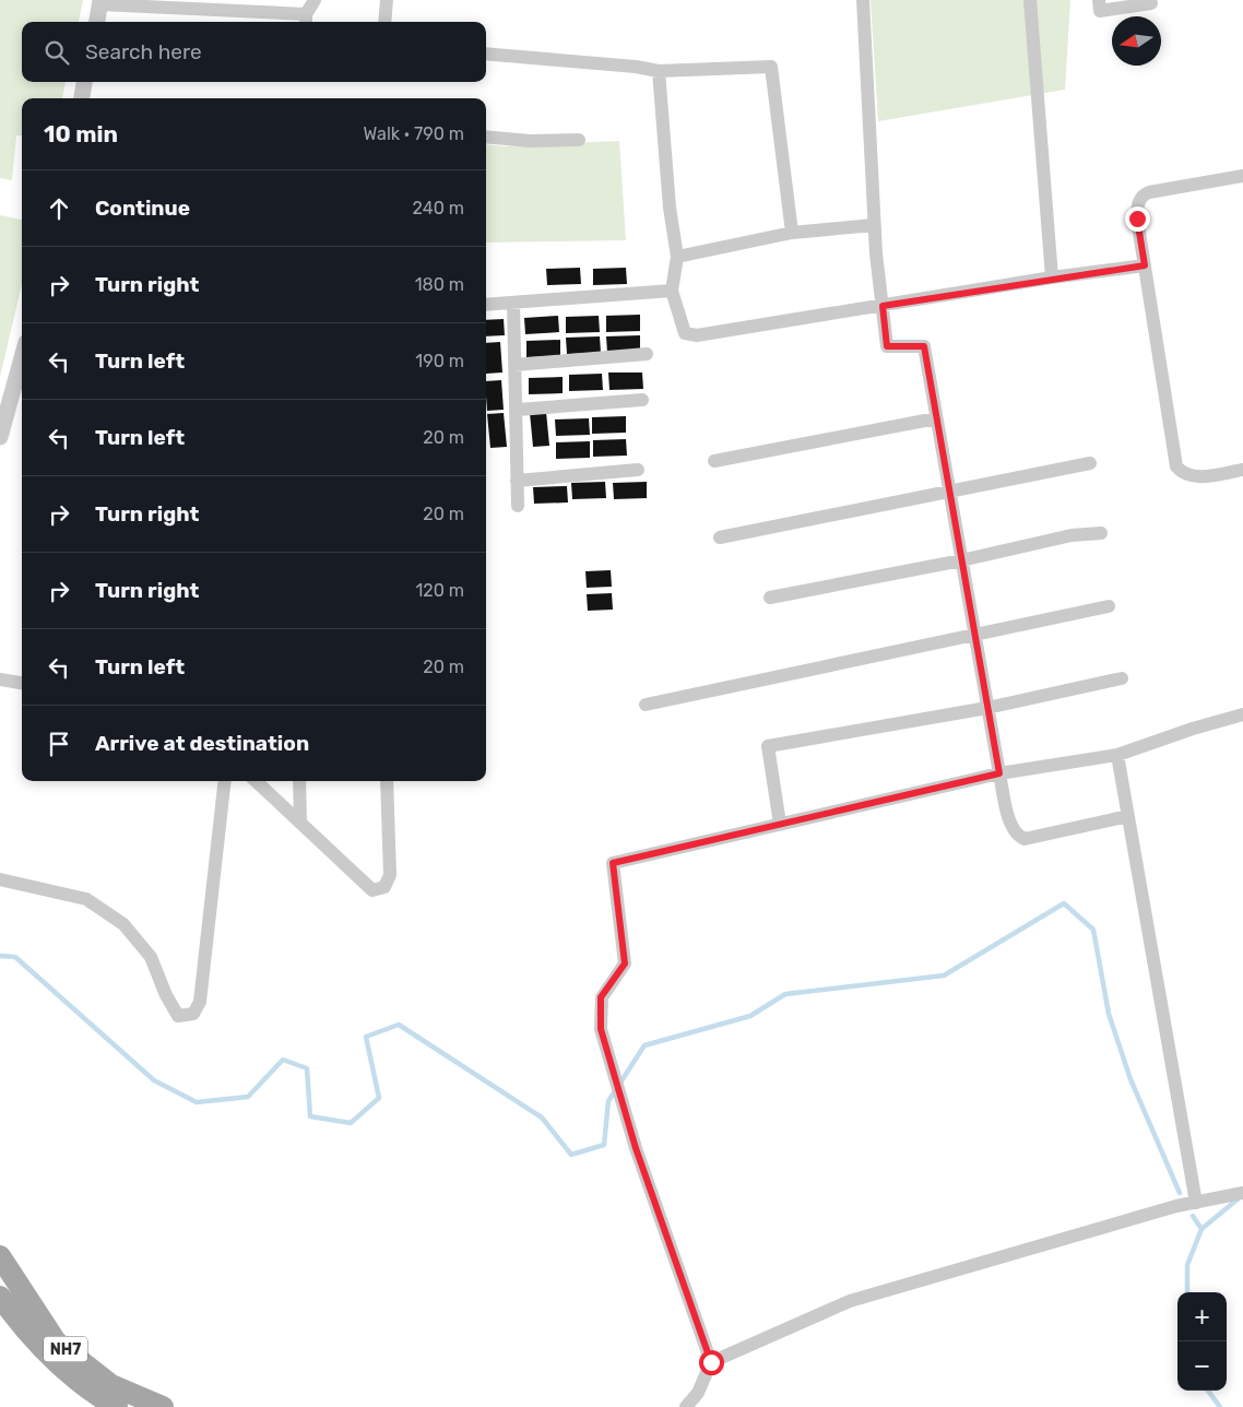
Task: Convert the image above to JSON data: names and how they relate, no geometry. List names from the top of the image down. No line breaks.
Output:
{"streets":{"main road":["NH7"]},"north":"left","page":{"search":"Search here","heading":["10 min","Walk · 790 m"],"list":[["Continue","240 m"],["Turn right","180 m"],["Turn left","190 m"],["Turn left","20 m"],["Turn right","20 m"],["Turn right","120 m"],["Turn left","20 m"],"Arrive at destination"],"map_buttons":["+","−"]}}
